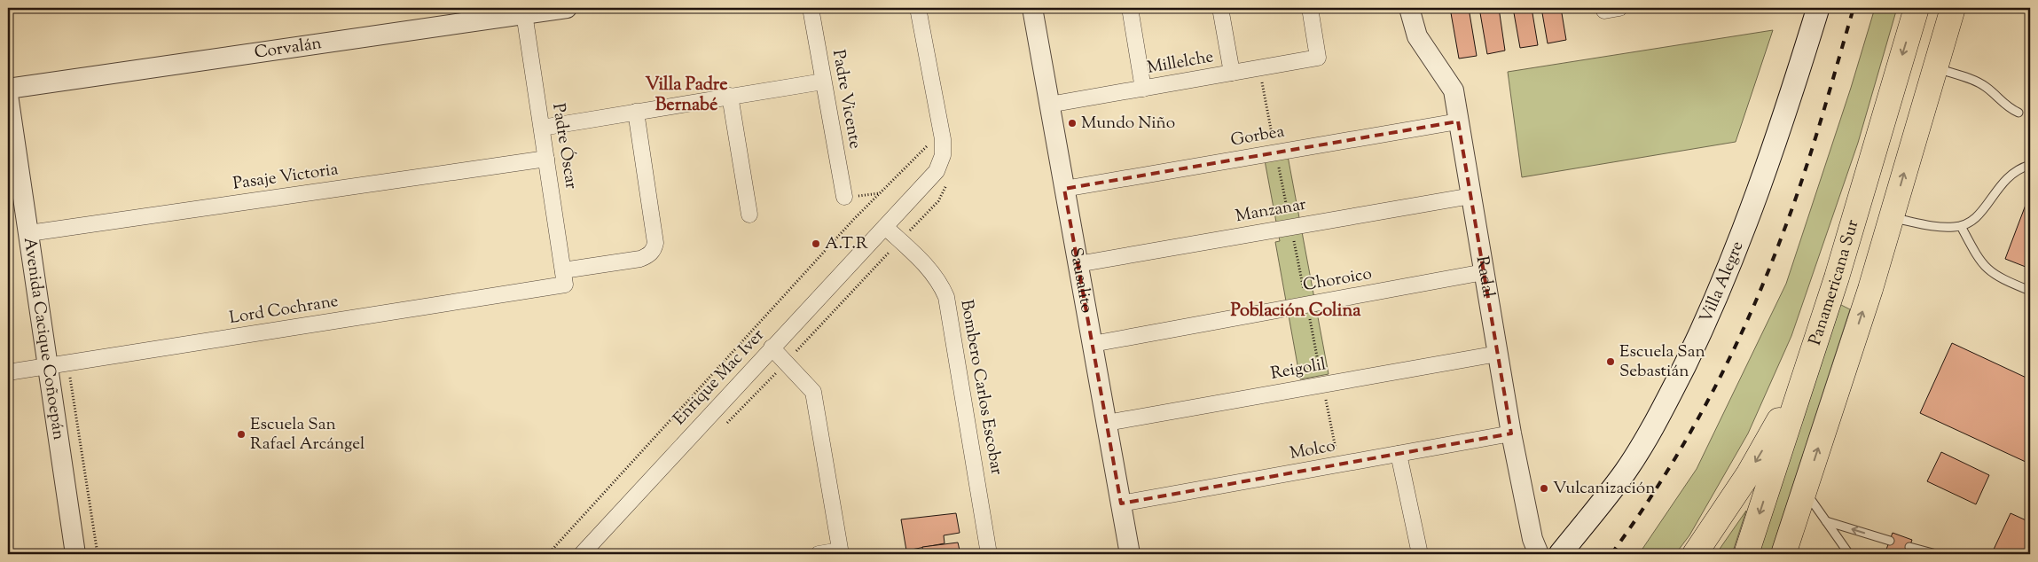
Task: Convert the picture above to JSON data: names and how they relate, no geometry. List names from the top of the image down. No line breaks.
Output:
{"streets":{"main road":["Panamericana Sur","Villa Alegre"],"street":["Corvalán","Millelche","Padre Vicente","Gorbea","Padre Óscar","Pasaje Victoria","Manzanar","Radal","Choroico","Sausalito","Lord Cochrane","Avenida Cacique Coñoepán","Reigolil","Enrique Mac Iver","Bombero Carlos Escobar","Molco"]},"crossings":[["Corvalán","Padre Óscar"],["Millelche","Sausalito"],["Gorbea","Radal"],["Gorbea","Sausalito"],["Padre Óscar","Pasaje Victoria"],["Padre Óscar","Lord Cochrane"],["Pasaje Victoria","Avenida Cacique Coñoepán"],["Manzanar","Radal"],["Manzanar","Sausalito"],["Radal","Choroico"],["Radal","Reigolil"],["Radal","Molco"],["Choroico","Sausalito"],["Sausalito","Reigolil"],["Sausalito","Molco"],["Lord Cochrane","Avenida Cacique Coñoepán"],["Enrique Mac Iver","Bombero Carlos Escobar"]],"districts":["Villa Padre Bernabé","Población Colina"],"places":["Mundo Niño","A.T.R","Escuela San Sebastián","Escuela San Rafael Arcángel","Vulcanización"]}
